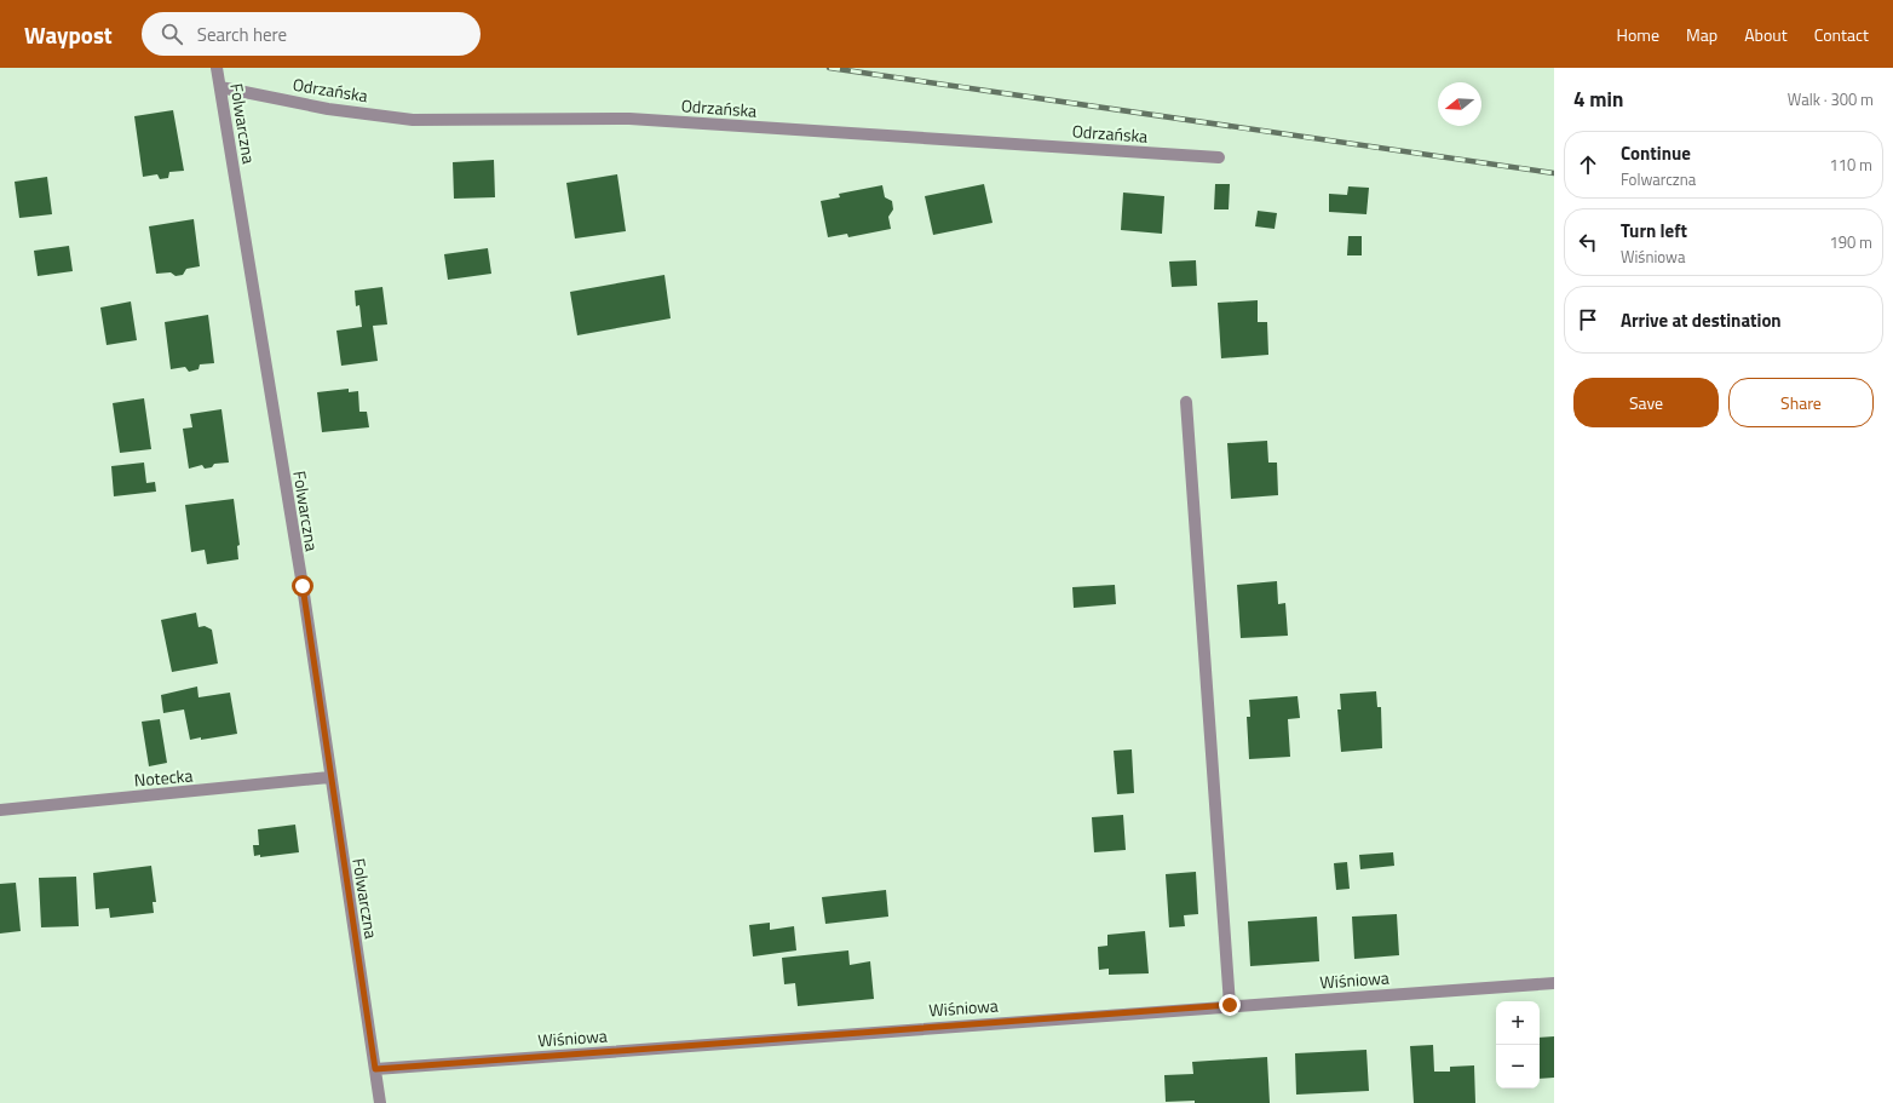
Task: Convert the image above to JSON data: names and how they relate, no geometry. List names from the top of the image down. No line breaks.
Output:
{"streets":{"street":["Odrzańska","Folwarczna","Notecka","Wiśniowa"]},"crossings":[["Odrzańska","Folwarczna"],["Folwarczna","Notecka"],["Folwarczna","Wiśniowa"]],"north":"left","page":{"header":"Waypost","search":"Search here","nav":["Home","Map","About","Contact"],"heading":["4 min","Walk · 300 m"],"list":[["Continue","Folwarczna","110 m"],["Turn left","Wiśniowa","190 m"],"Arrive at destination"],"buttons":["Save","Share"],"map_buttons":["+","−"]}}
